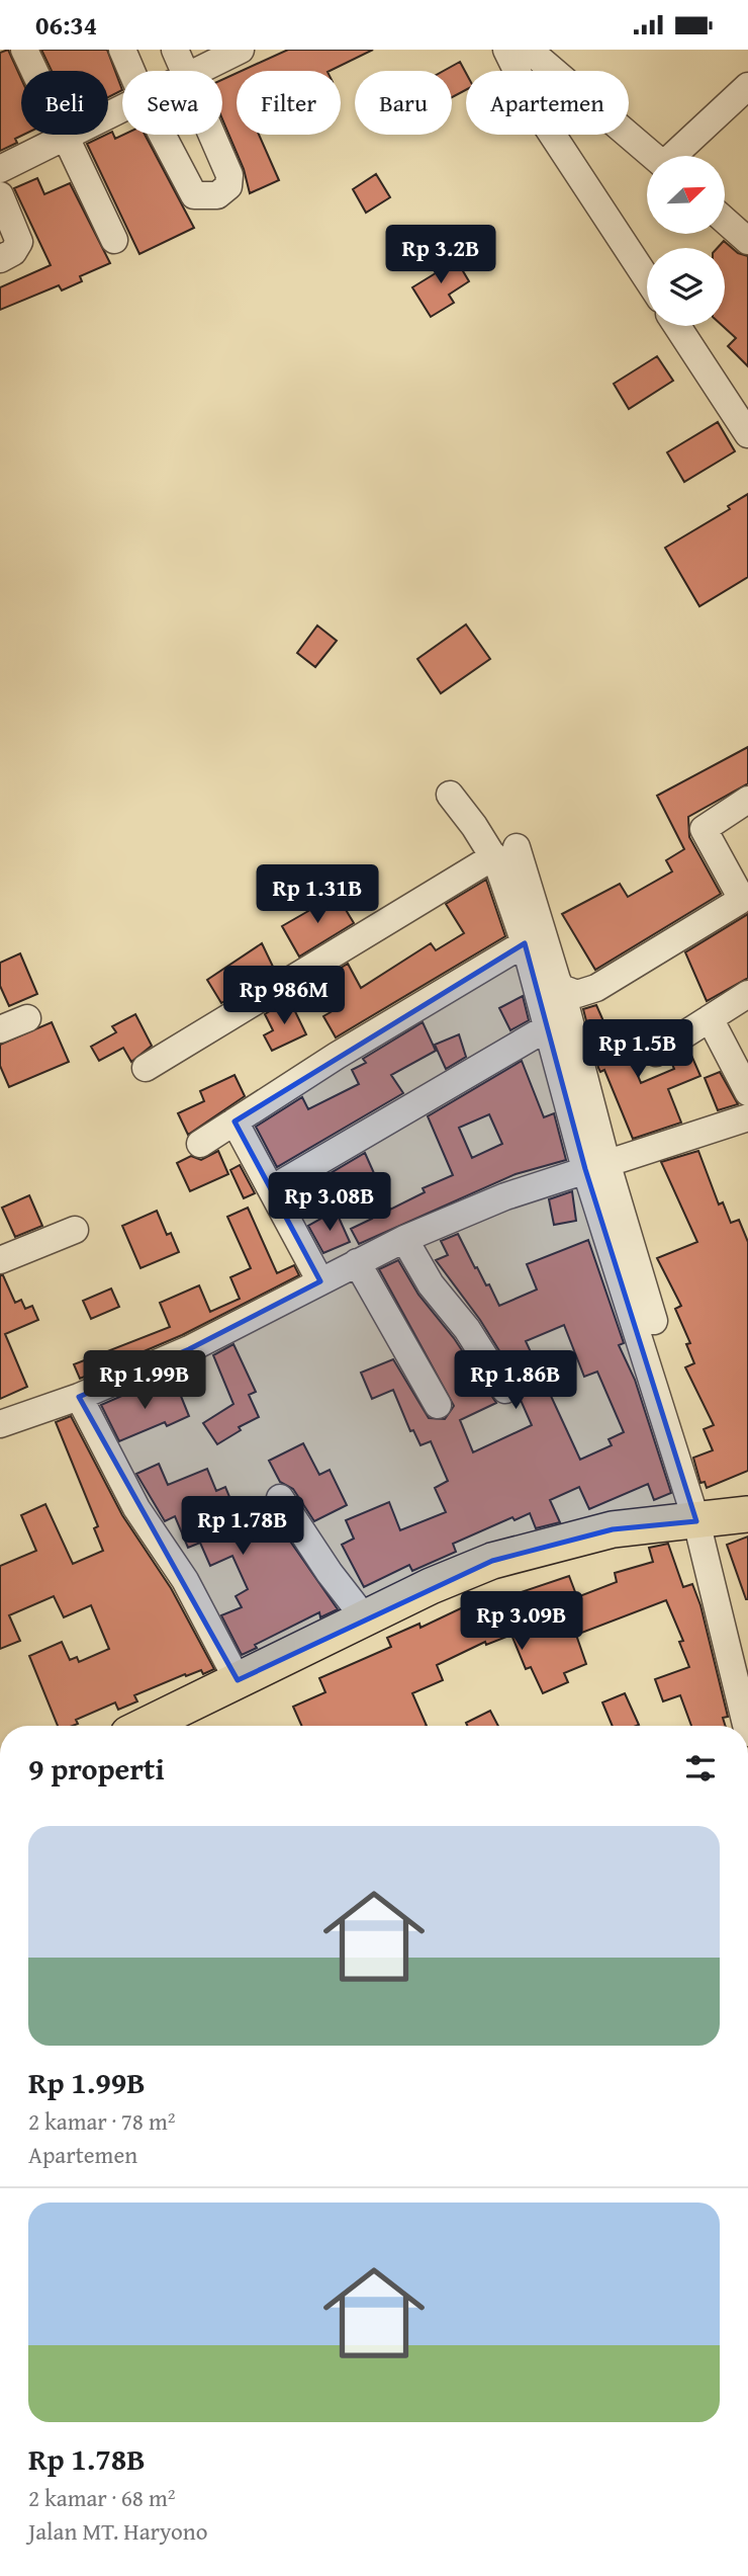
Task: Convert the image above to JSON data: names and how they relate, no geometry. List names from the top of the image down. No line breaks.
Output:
{"north":"top right","page":{"status":"06:34","chip":["Beli","Sewa","Filter","Baru","Apartemen"],"price":["Rp 3.2B","Rp 1.31B","Rp 986M","Rp 1.5B","Rp 3.08B","Rp 1.99B","Rp 1.86B","Rp 1.78B","Rp 3.09B"],"heading":"9 properti","list":[{"name":"Rp 1.99B","note":"2 kamar · 78 m² · Apartemen"},{"name":"Rp 1.78B","note":"2 kamar · 68 m² · Jalan MT. Haryono"}]}}
